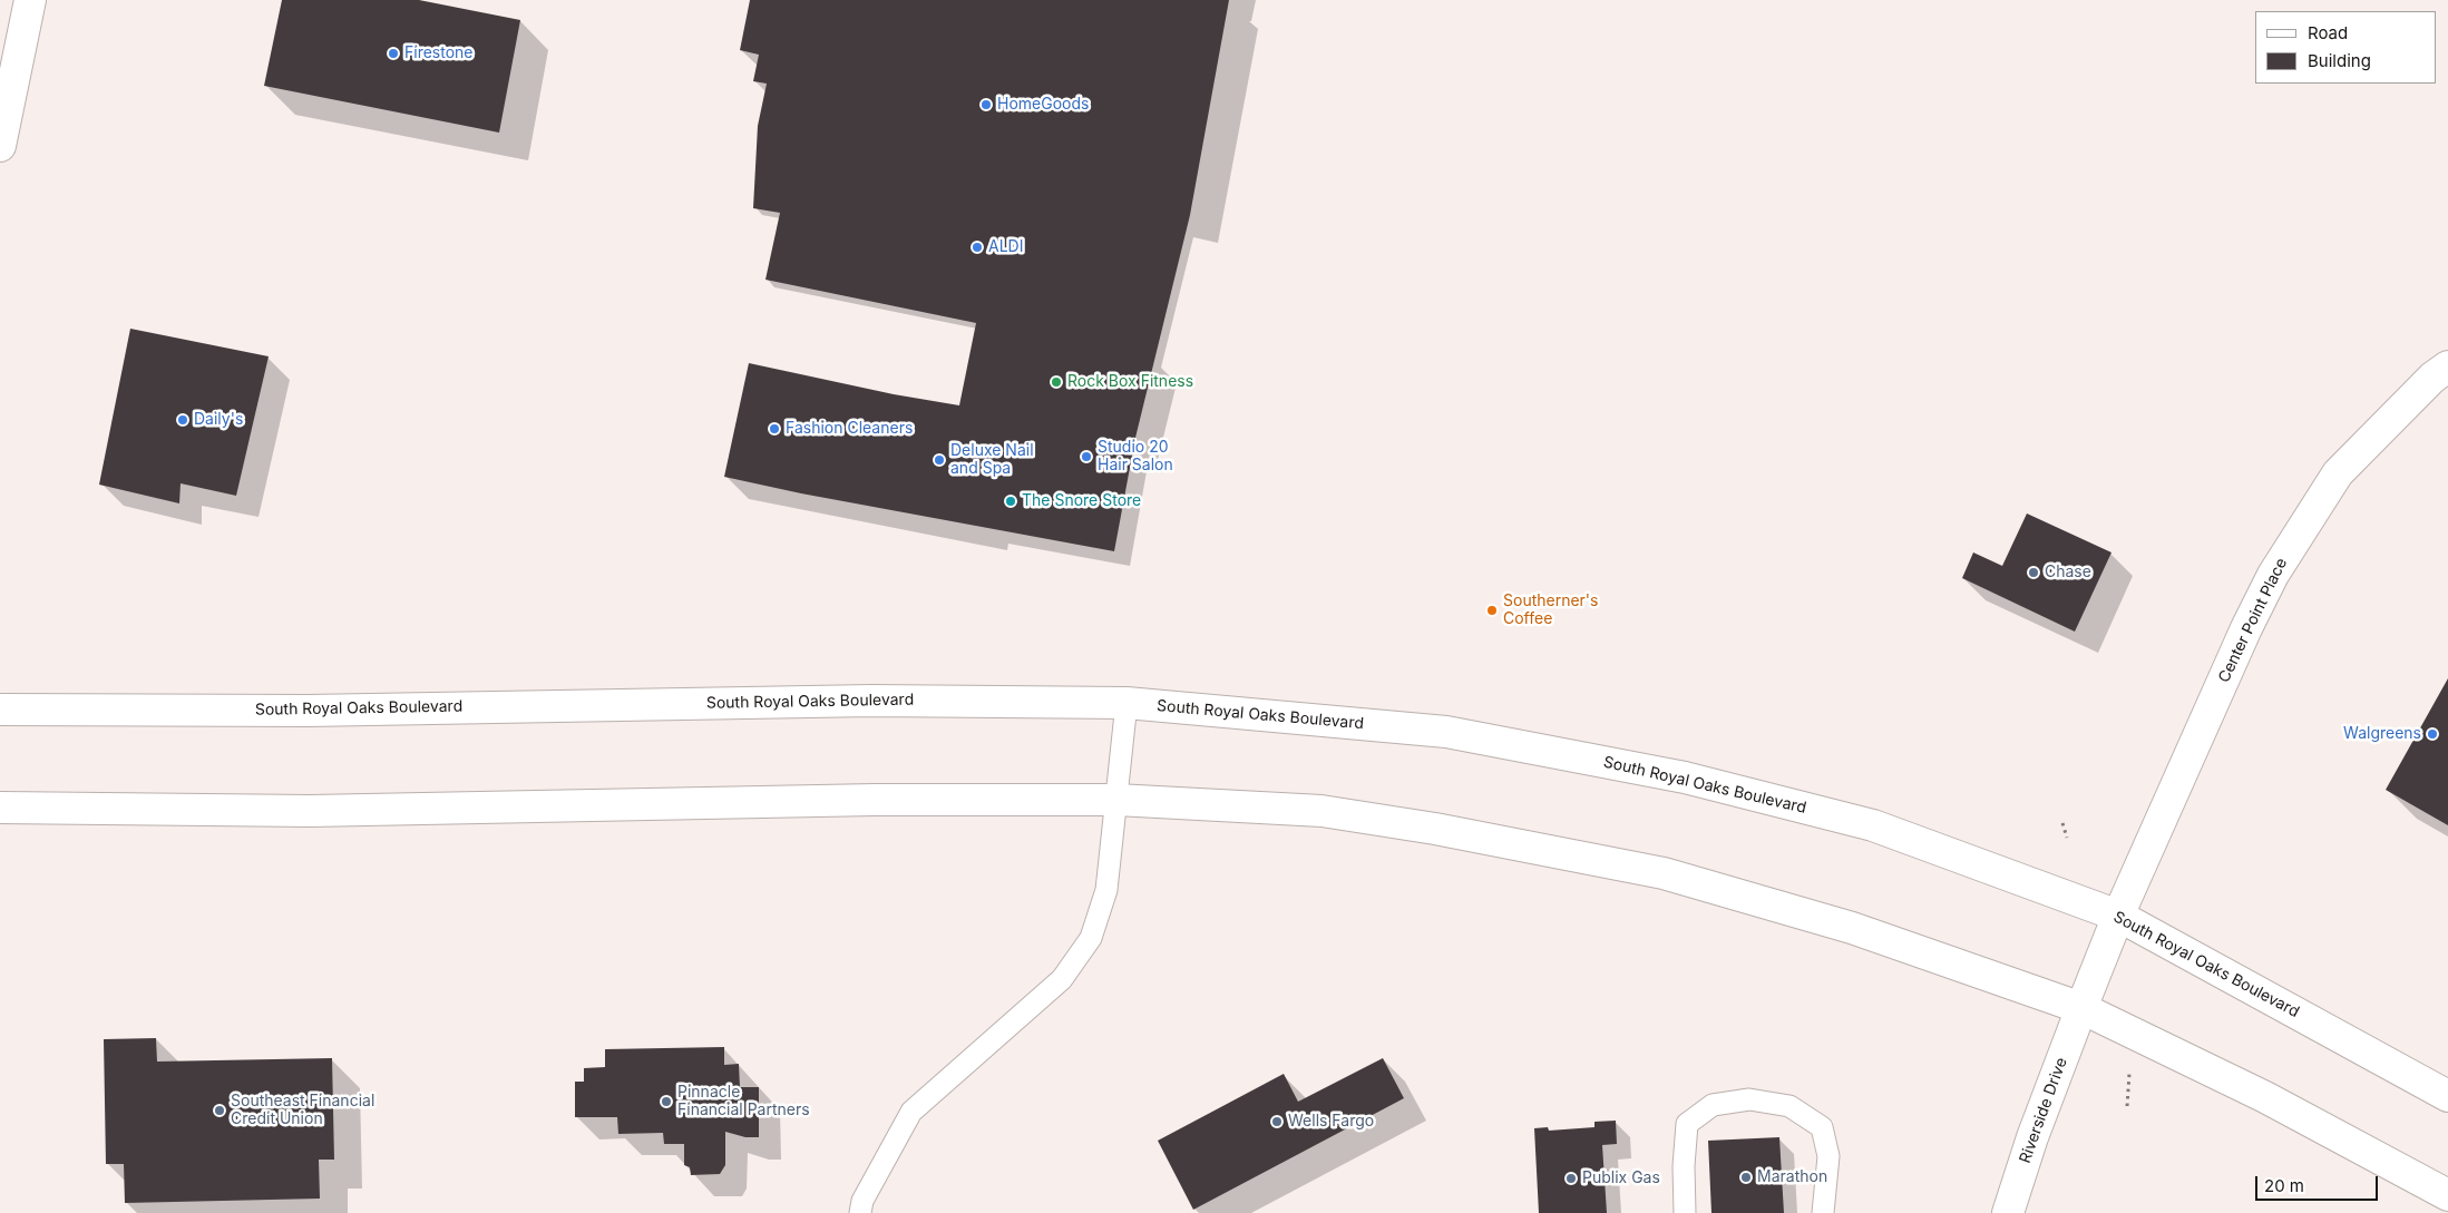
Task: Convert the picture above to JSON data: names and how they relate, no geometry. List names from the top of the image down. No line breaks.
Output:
{"streets":{"main road":["Center Point Place","South Royal Oaks Boulevard","Riverside Drive"]},"crossings":[["Center Point Place","South Royal Oaks Boulevard"],["Center Point Place","Riverside Drive"]],"places":["Firestone","HomeGoods","ALDI","Rock Box Fitness","Daily's","Fashion Cleaners","Studio 20 Hair Salon","Deluxe Nail and Spa","The Snore Store","Chase","Southerner's Coffee","Walgreens","Pinnacle Financial Partners","Southeast Financial Credit Union","Wells Fargo","Marathon","Publix Gas"],"legend":["Road","Building"],"scale_bar":"20 m"}
